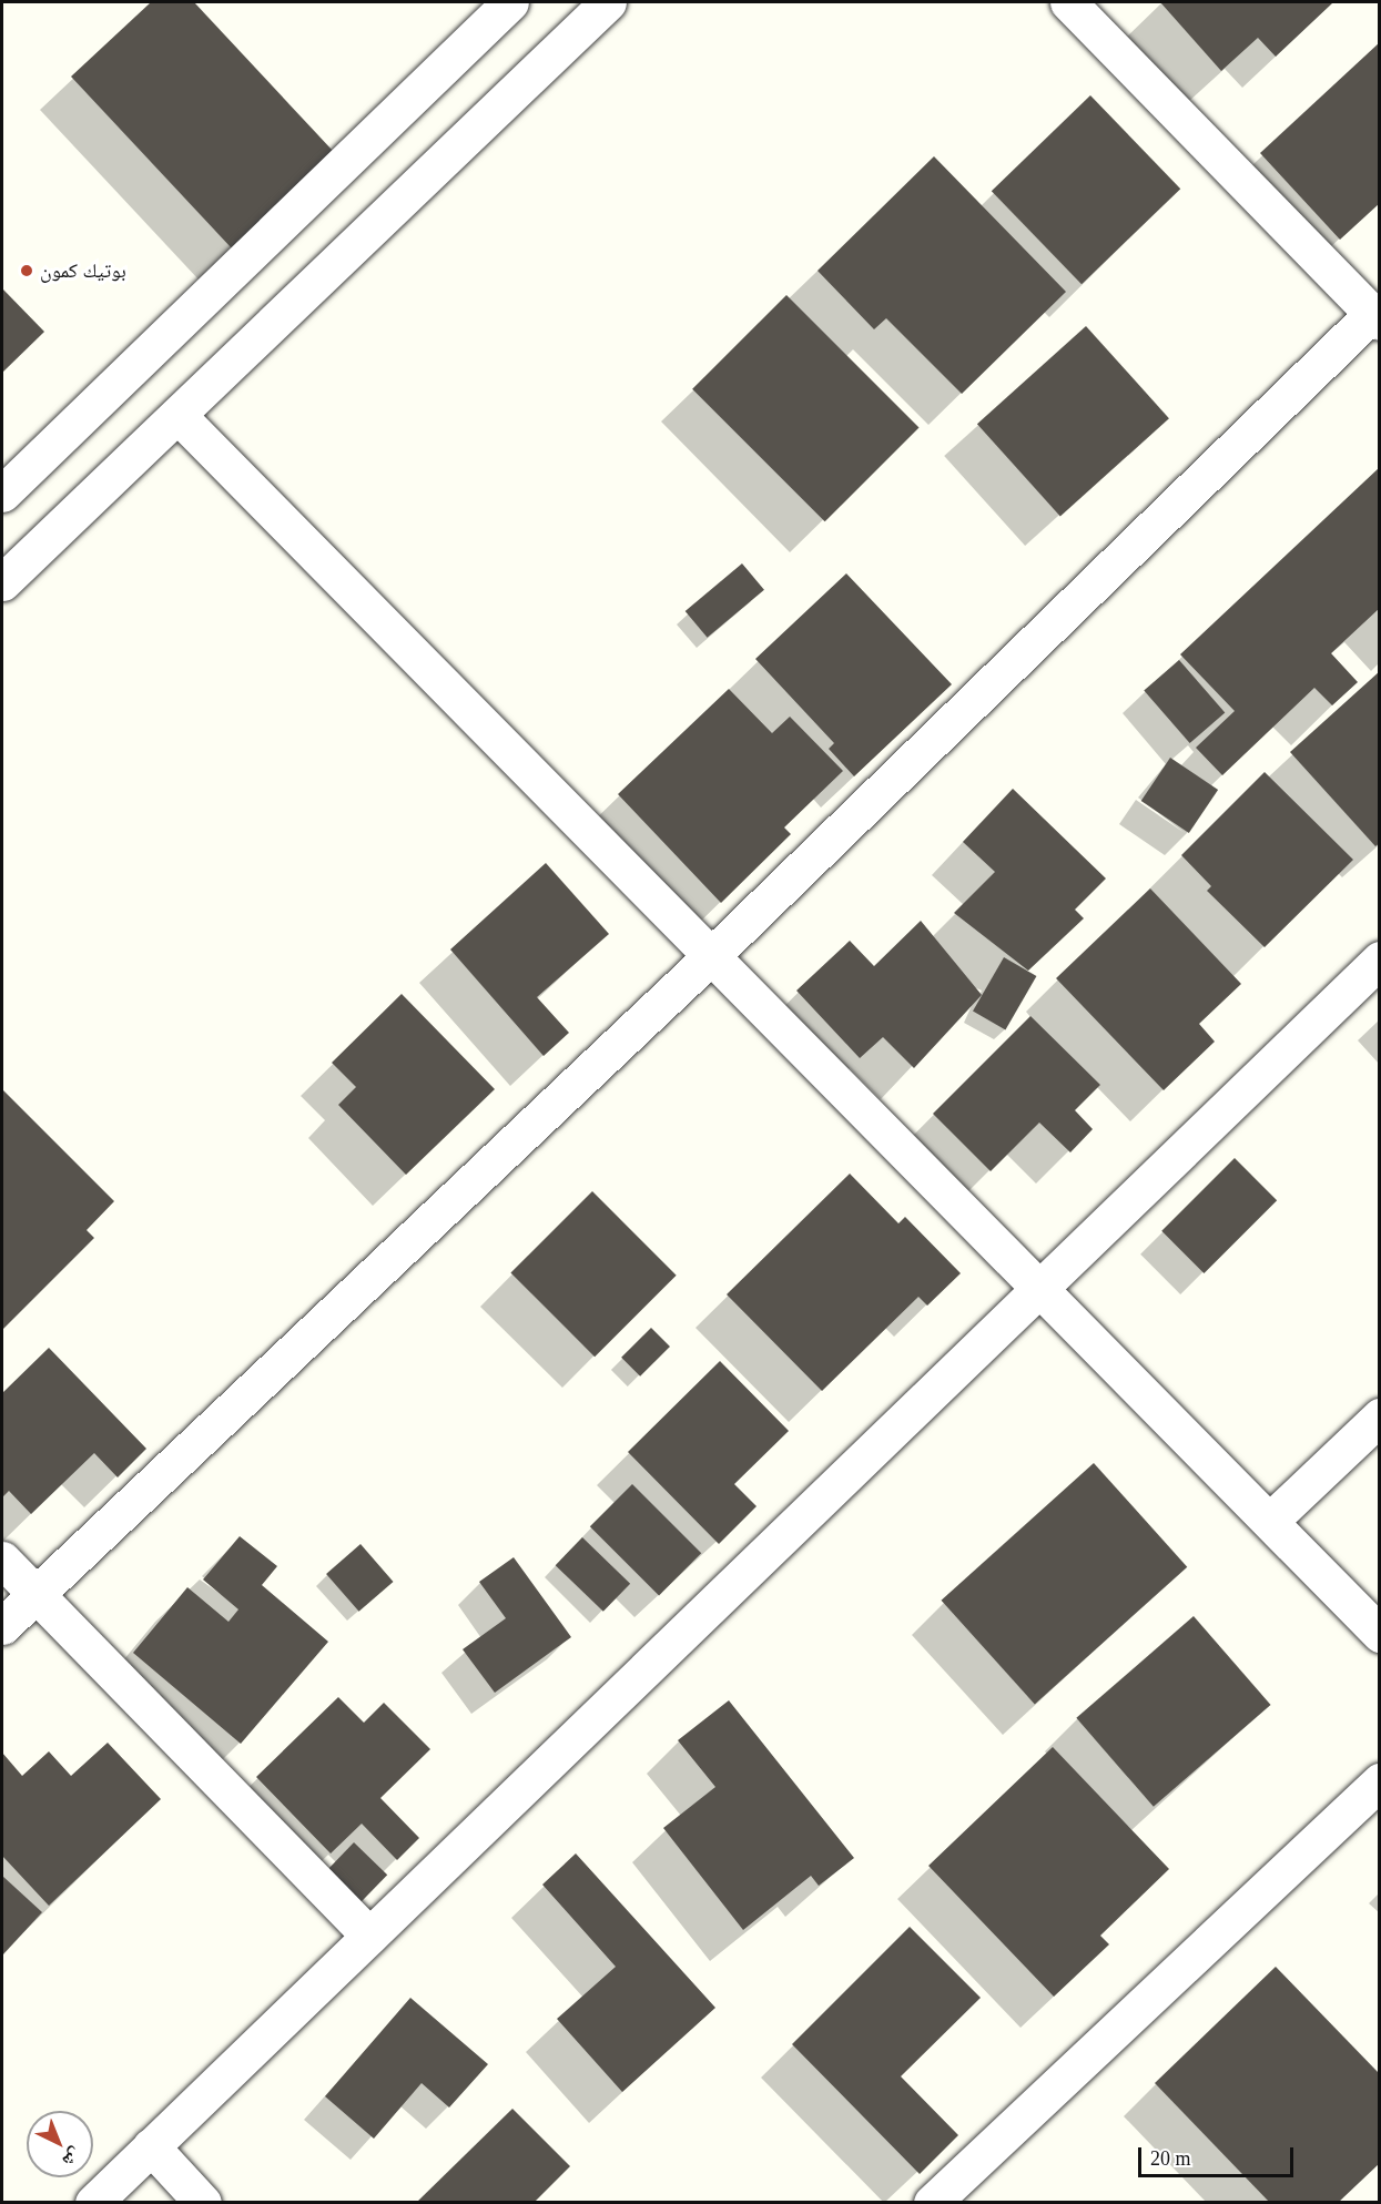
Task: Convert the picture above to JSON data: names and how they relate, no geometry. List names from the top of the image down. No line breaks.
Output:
{"places":["بوتيك كمون"],"scale_bar":"20 m","north":"bottom right"}
